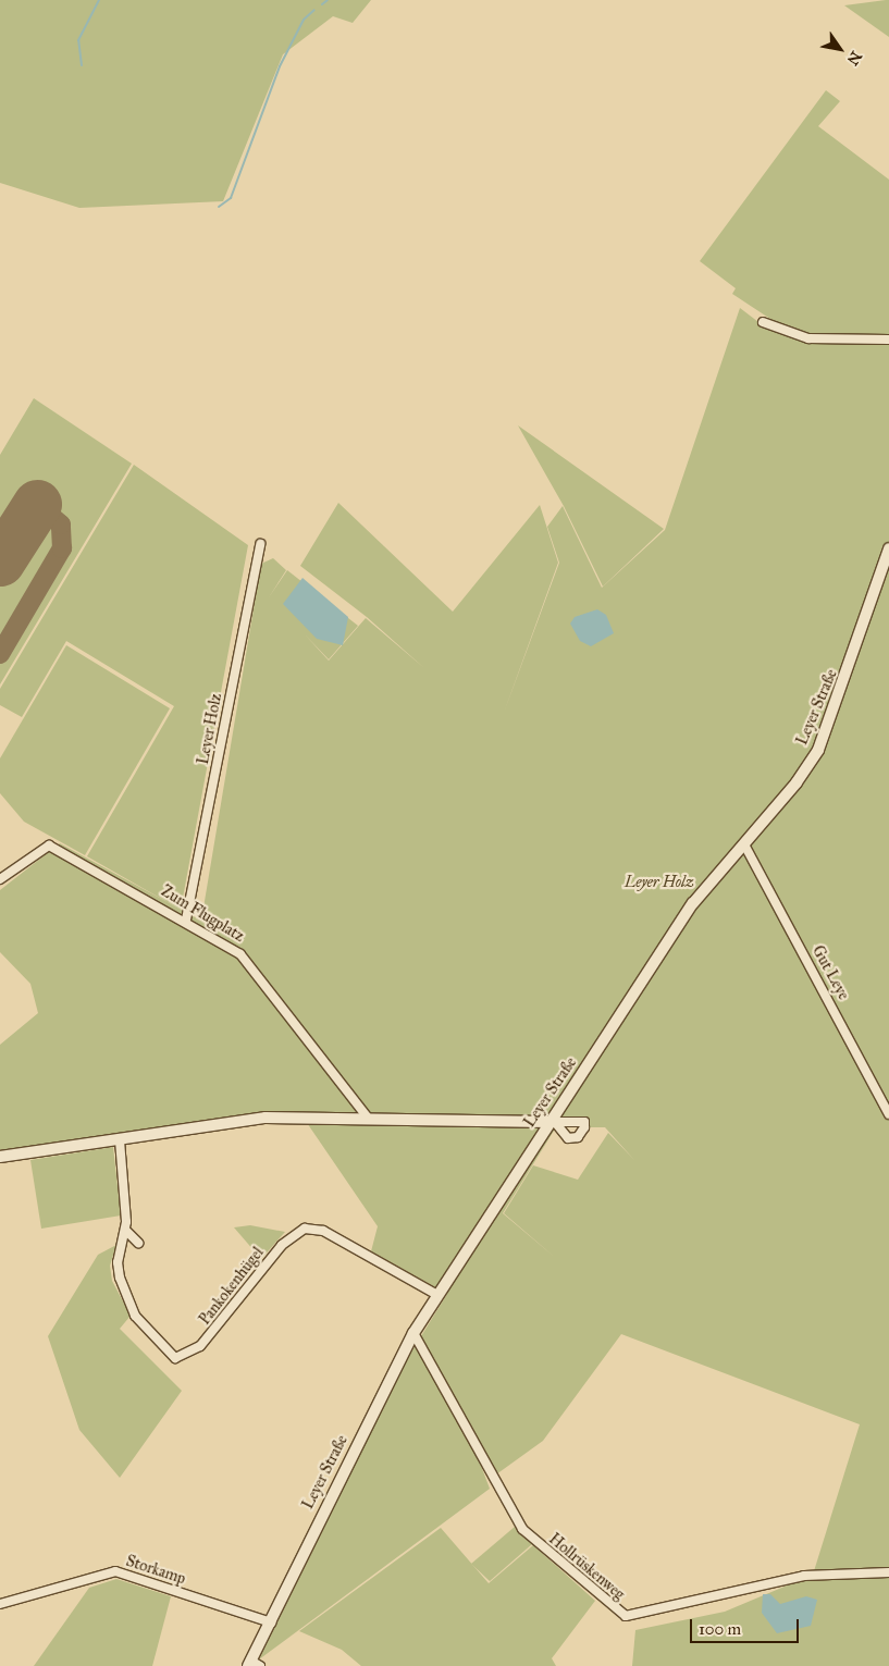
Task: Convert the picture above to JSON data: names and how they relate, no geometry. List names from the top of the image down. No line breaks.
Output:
{"streets":{"street":["Leyer Straße","Leyer Holz","Zum Flugplatz","Gut Leye","Pankokenhügel","Hollrüskenweg","Storkamp"]},"crossings":[["Leyer Straße","Pankokenhügel"],["Leyer Straße","Hollrüskenweg"],["Leyer Straße","Storkamp"],["Leyer Holz","Zum Flugplatz"]],"parks":["Leyer Holz"],"scale_bar":"100 m","north":"bottom right"}
